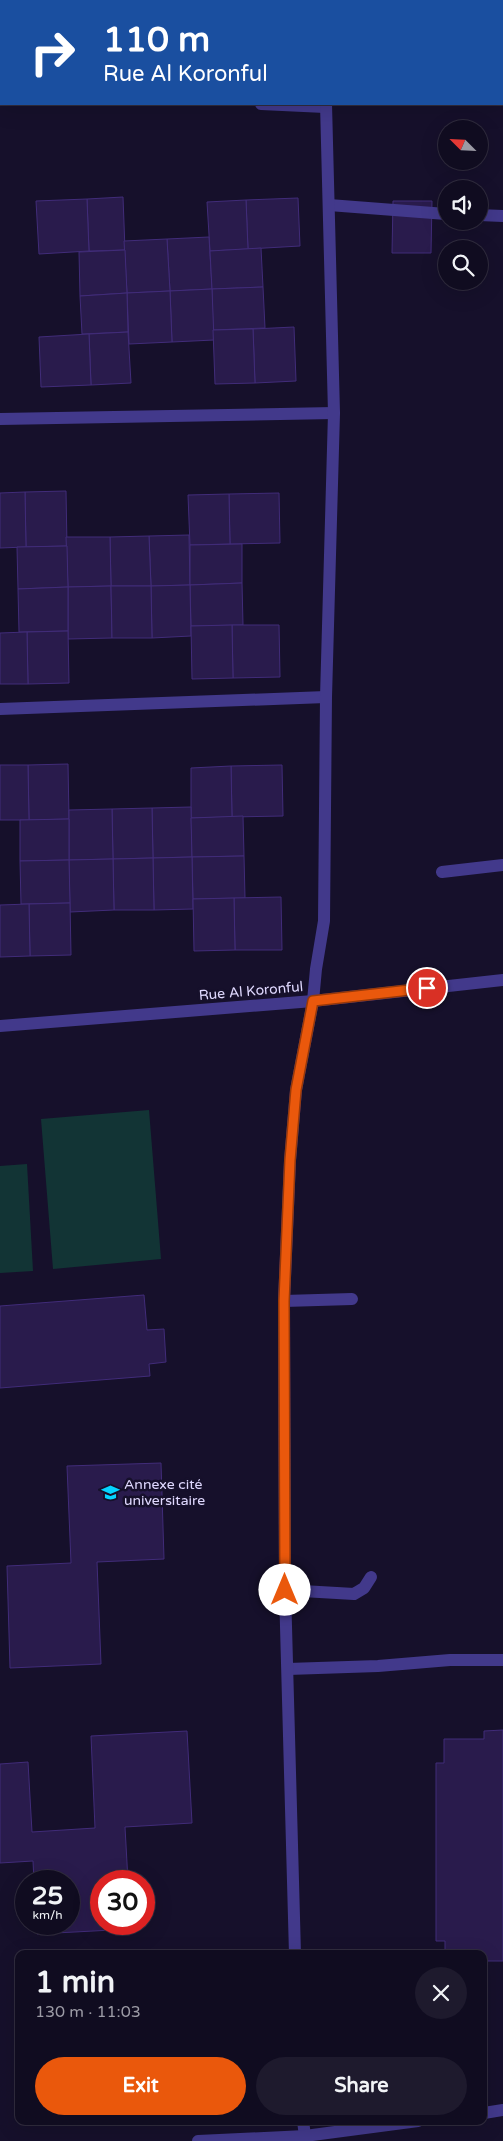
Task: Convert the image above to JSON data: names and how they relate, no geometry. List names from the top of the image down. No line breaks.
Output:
{"streets":{"street":["Rue Al Koronful"]},"places":{"school or university":["Annexe cité universitaire"]},"north":"top left","page":{"turn":["110 m","Rue Al Koronful"],"speed":"25 km/h","limit":"30","heading":["1 min","130 m · 11:03"],"buttons":["Exit","Share"]}}
